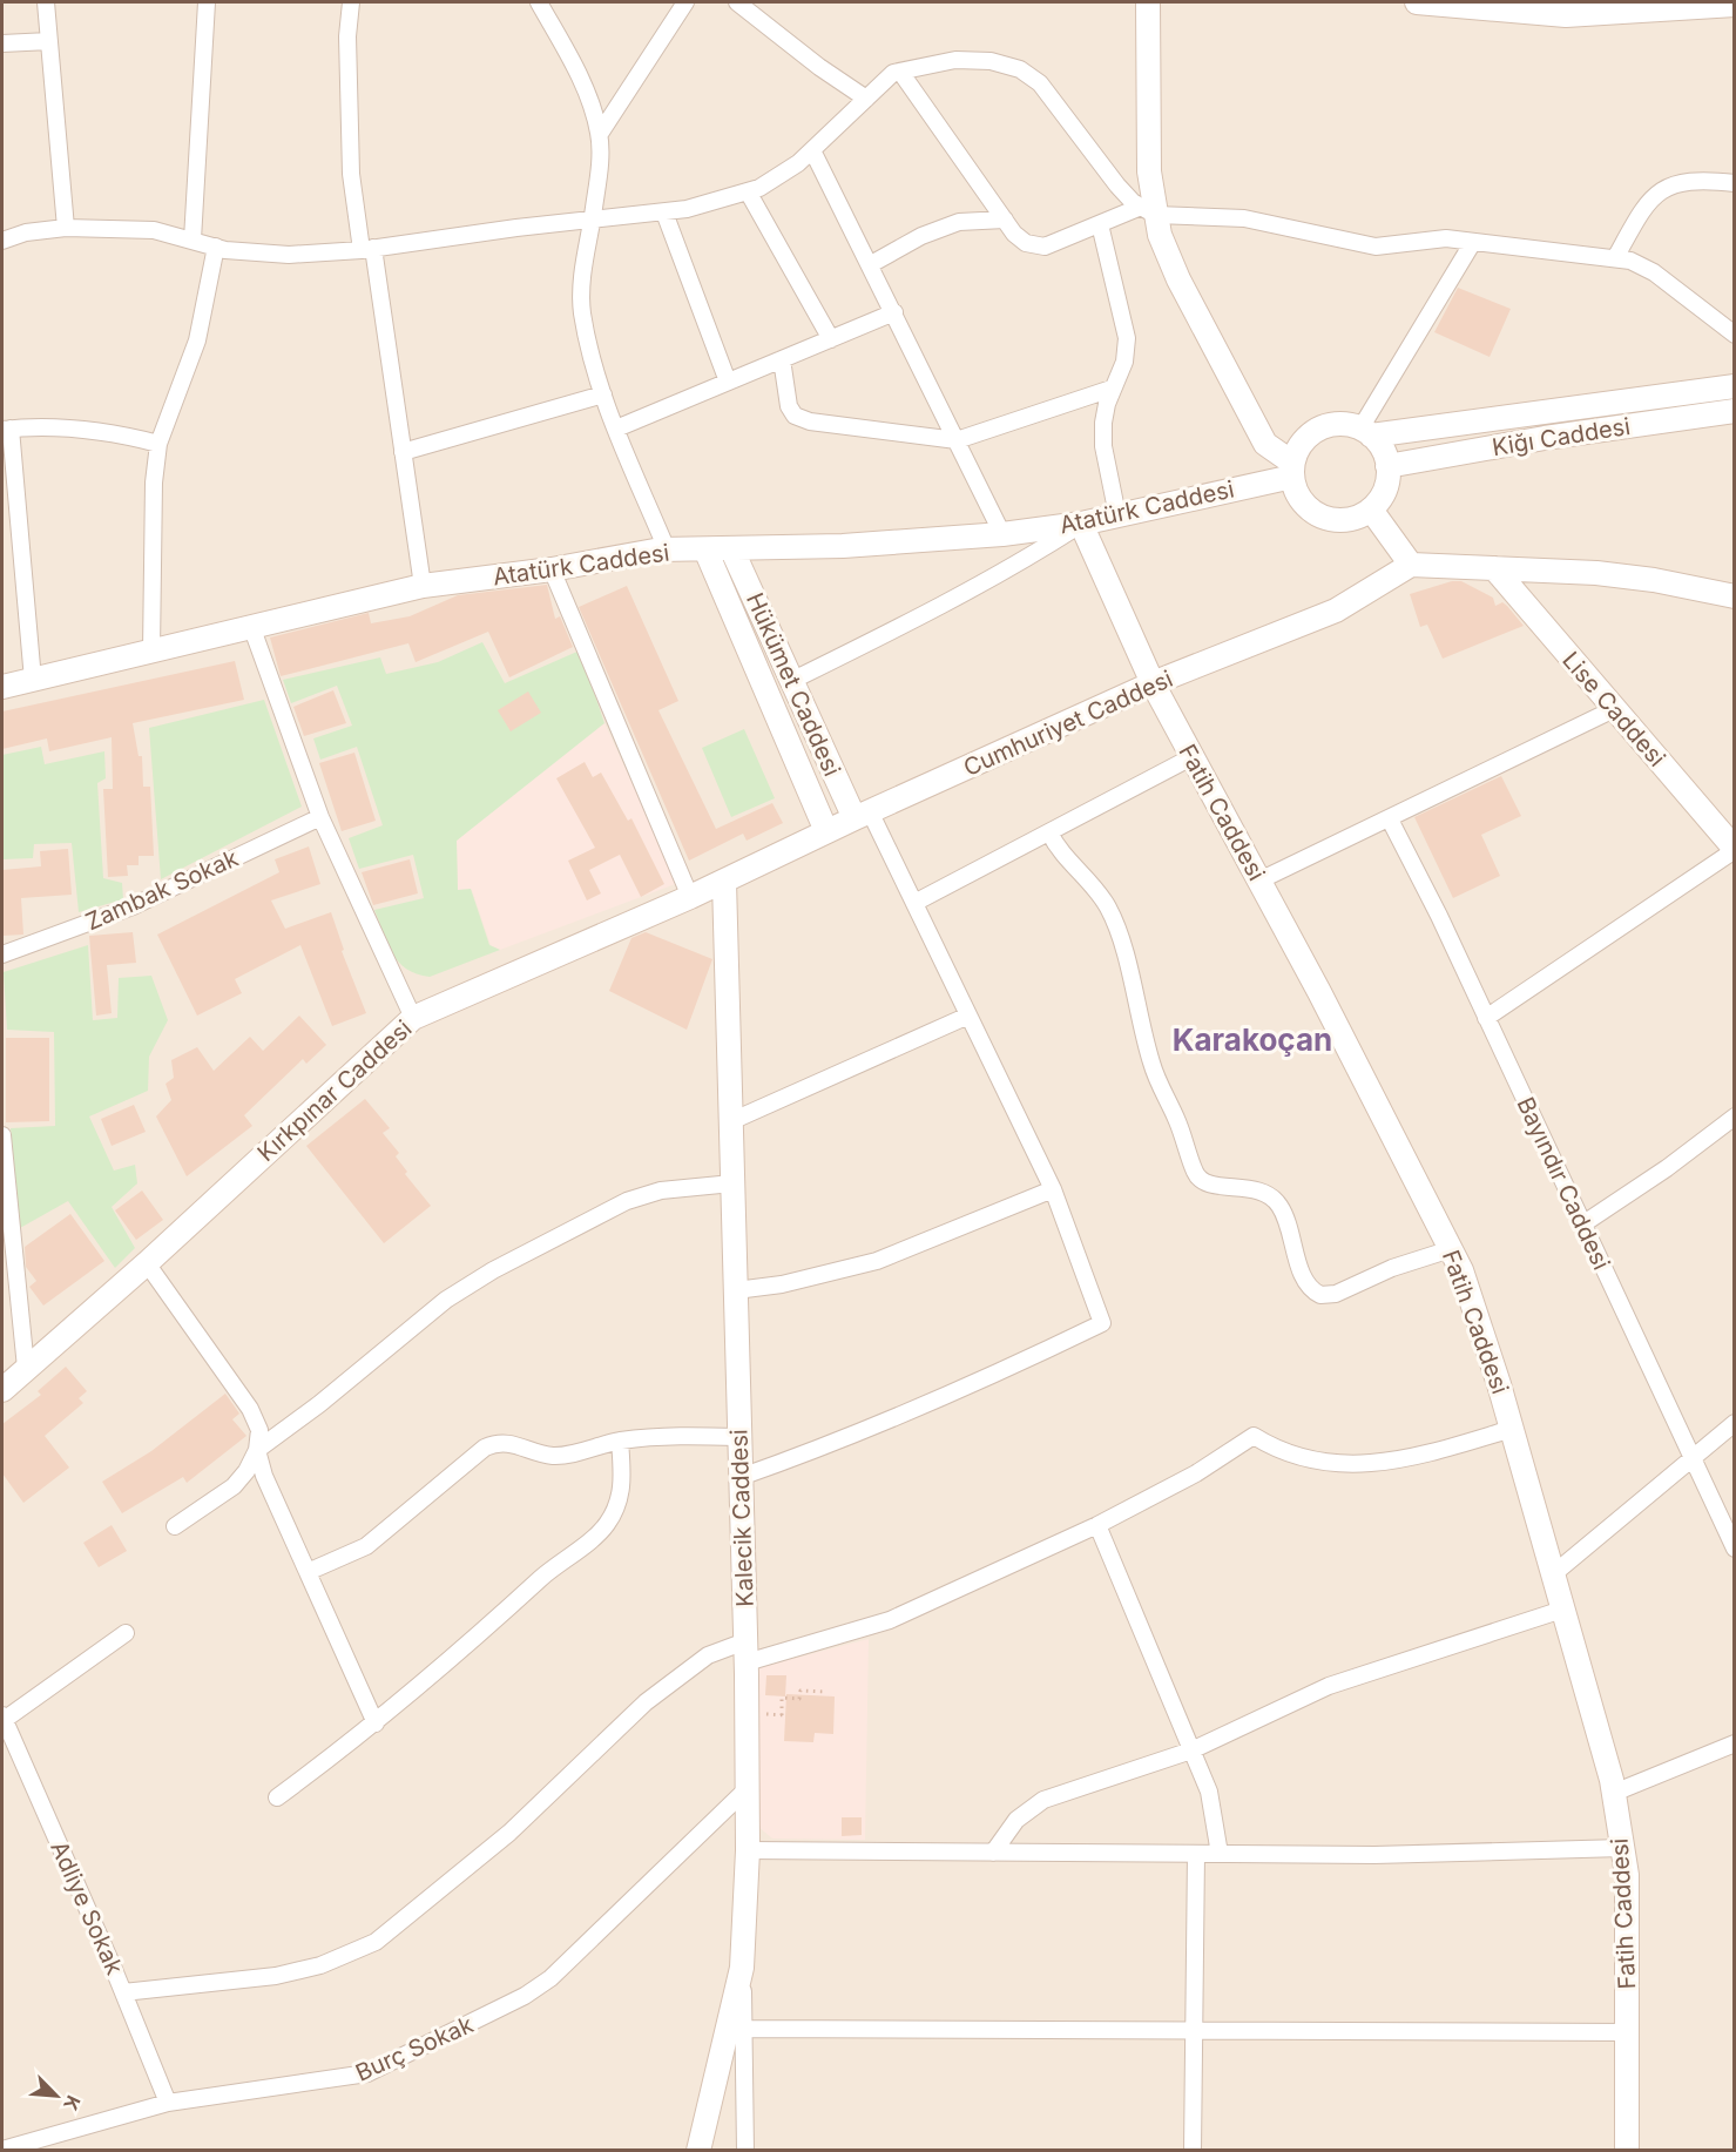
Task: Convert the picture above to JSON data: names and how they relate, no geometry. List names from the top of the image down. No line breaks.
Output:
{"streets":{"street":["Kiğı Caddesi","Atatürk Caddesi","Hükümet Caddesi","Lise Caddesi","Cumhuriyet Caddesi","Fatih Caddesi","Zambak Sokak","Kırkpınar Caddesi","Bayındır Caddesi","Kalecik Caddesi","Adliye Sokak","Burç Sokak"]},"crossings":[["Kiğı Caddesi","Atatürk Caddesi"],["Atatürk Caddesi","Hükümet Caddesi"],["Atatürk Caddesi","Fatih Caddesi"],["Hükümet Caddesi","Cumhuriyet Caddesi"],["Cumhuriyet Caddesi","Fatih Caddesi"],["Cumhuriyet Caddesi","Kırkpınar Caddesi"],["Cumhuriyet Caddesi","Kalecik Caddesi"],["Kırkpınar Caddesi","Kalecik Caddesi"],["Kalecik Caddesi","Burç Sokak"],["Adliye Sokak","Burç Sokak"]],"districts":["Karakoçan"],"north":"bottom right"}
